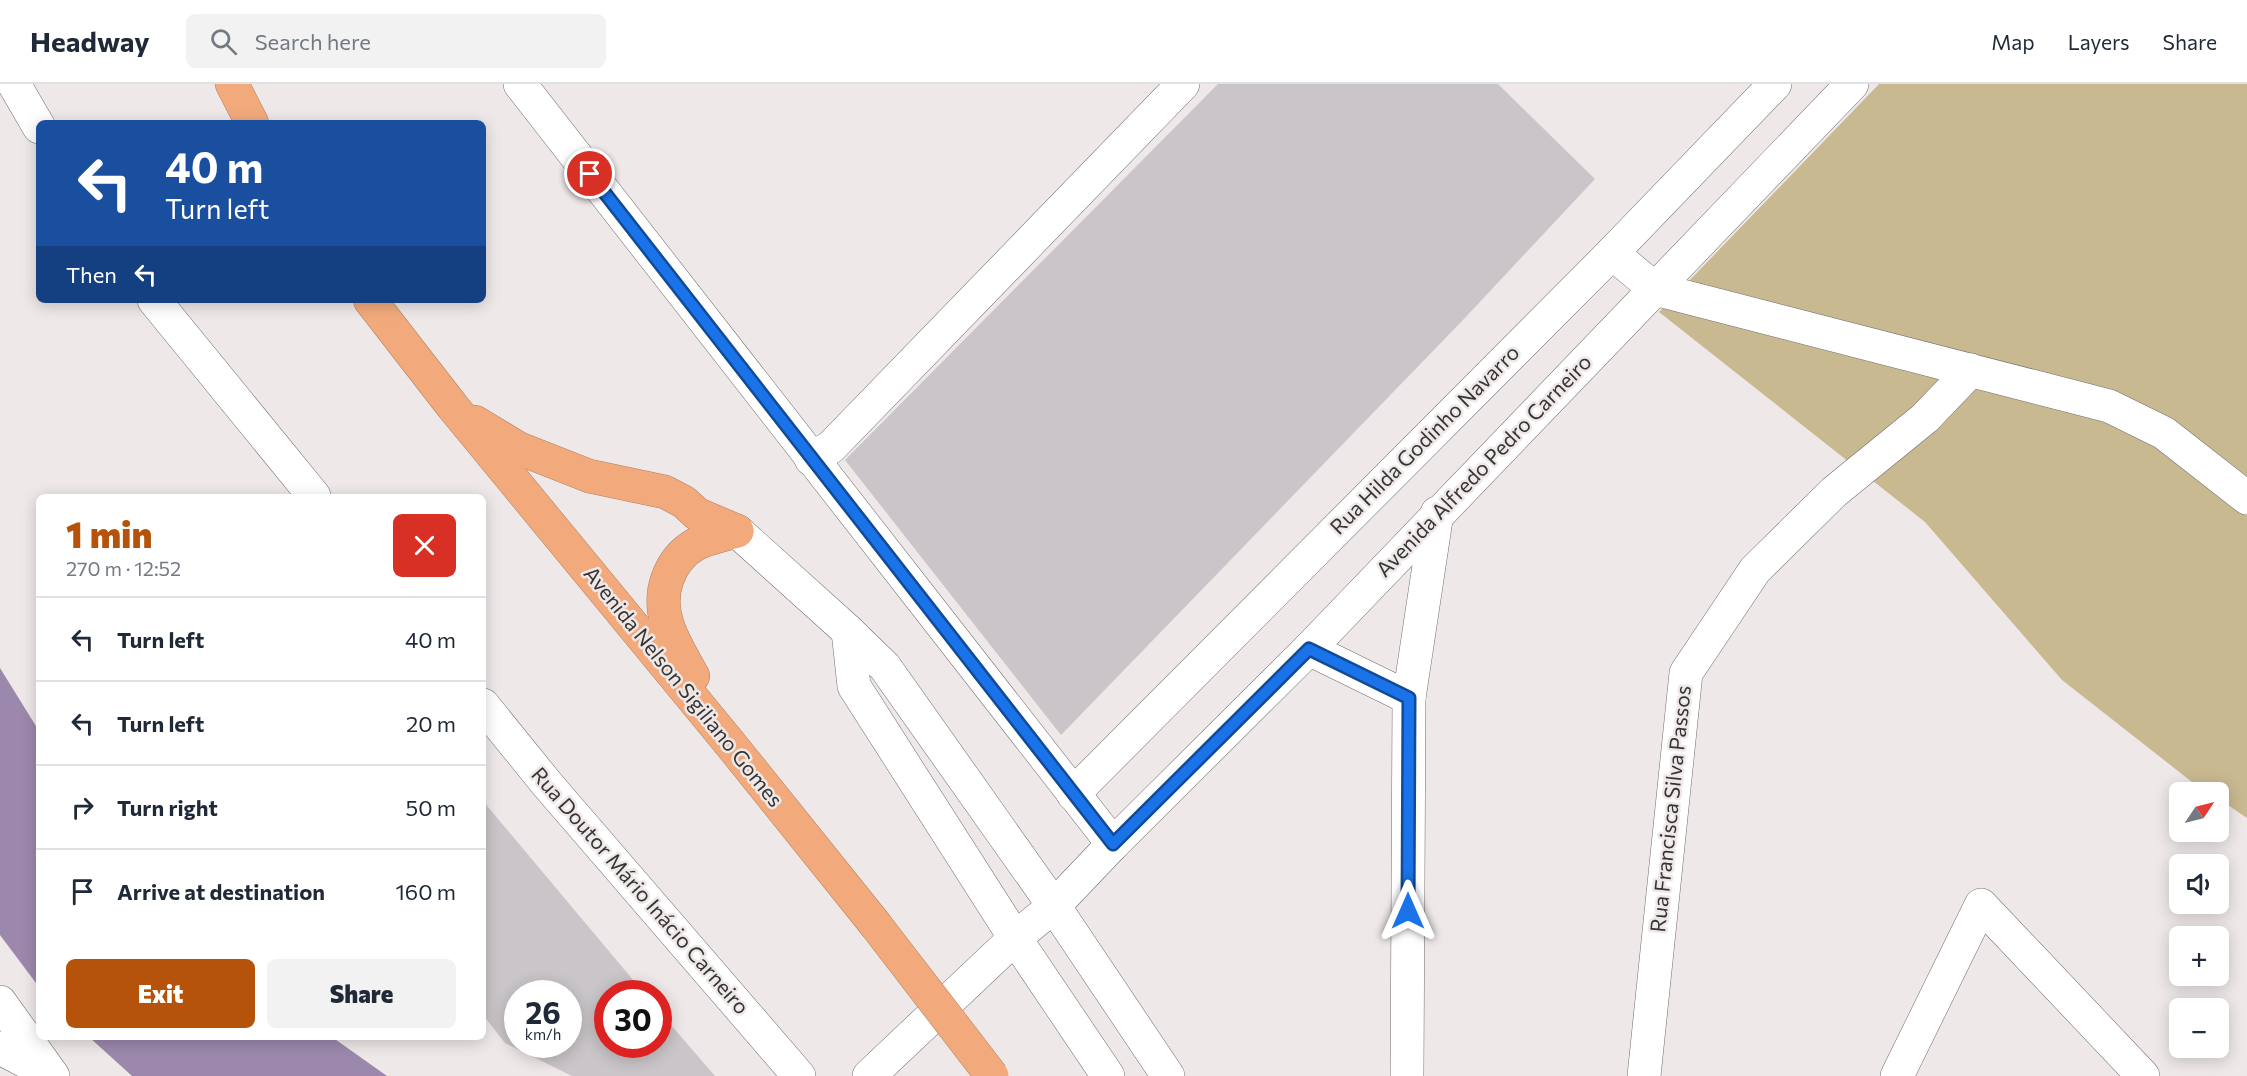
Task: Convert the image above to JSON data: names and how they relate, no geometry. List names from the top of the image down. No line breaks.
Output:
{"streets":{"highway":["Avenida Nelson Sigiliano Gomes"],"street":["Rua Hilda Godinho Navarro","Avenida Alfredo Pedro Carneiro","Rua Francisca Silva Passos","Rua Doutor Mário Inácio Carneiro"]},"north":"top right","page":{"header":"Headway","search":"Search here","nav":["Map","Layers","Share"],"turn":["40 m","Turn left"],"then":"Then","heading":["1 min","270 m · 12:52"],"list":[{"name":"Turn left","value":"40 m"},{"name":"Turn left","value":"20 m"},{"name":"Turn right","value":"50 m"},{"name":"Arrive at destination","value":"160 m"}],"map_buttons":["+","−"],"buttons":["Exit","Share"],"speed":"26 km/h","limit":"30"}}
